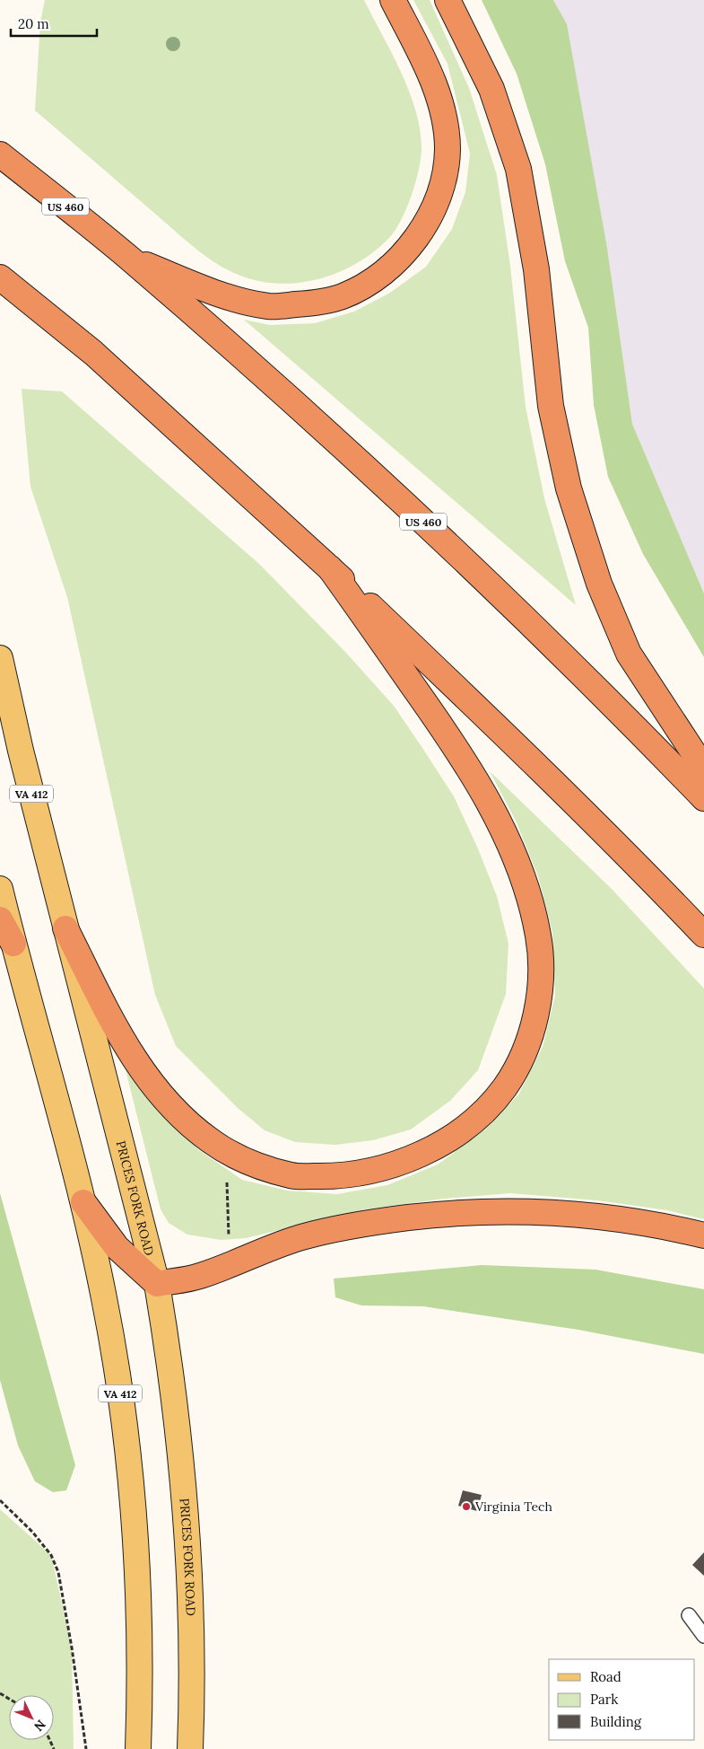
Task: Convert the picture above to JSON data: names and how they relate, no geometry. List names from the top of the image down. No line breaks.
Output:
{"streets":{"highway":["US 460"],"main road":["VA 412","PRICES FORK ROAD"]},"places":["Virginia Tech"],"legend":["Road","Park","Building"],"scale_bar":"20 m","north":"bottom right"}
